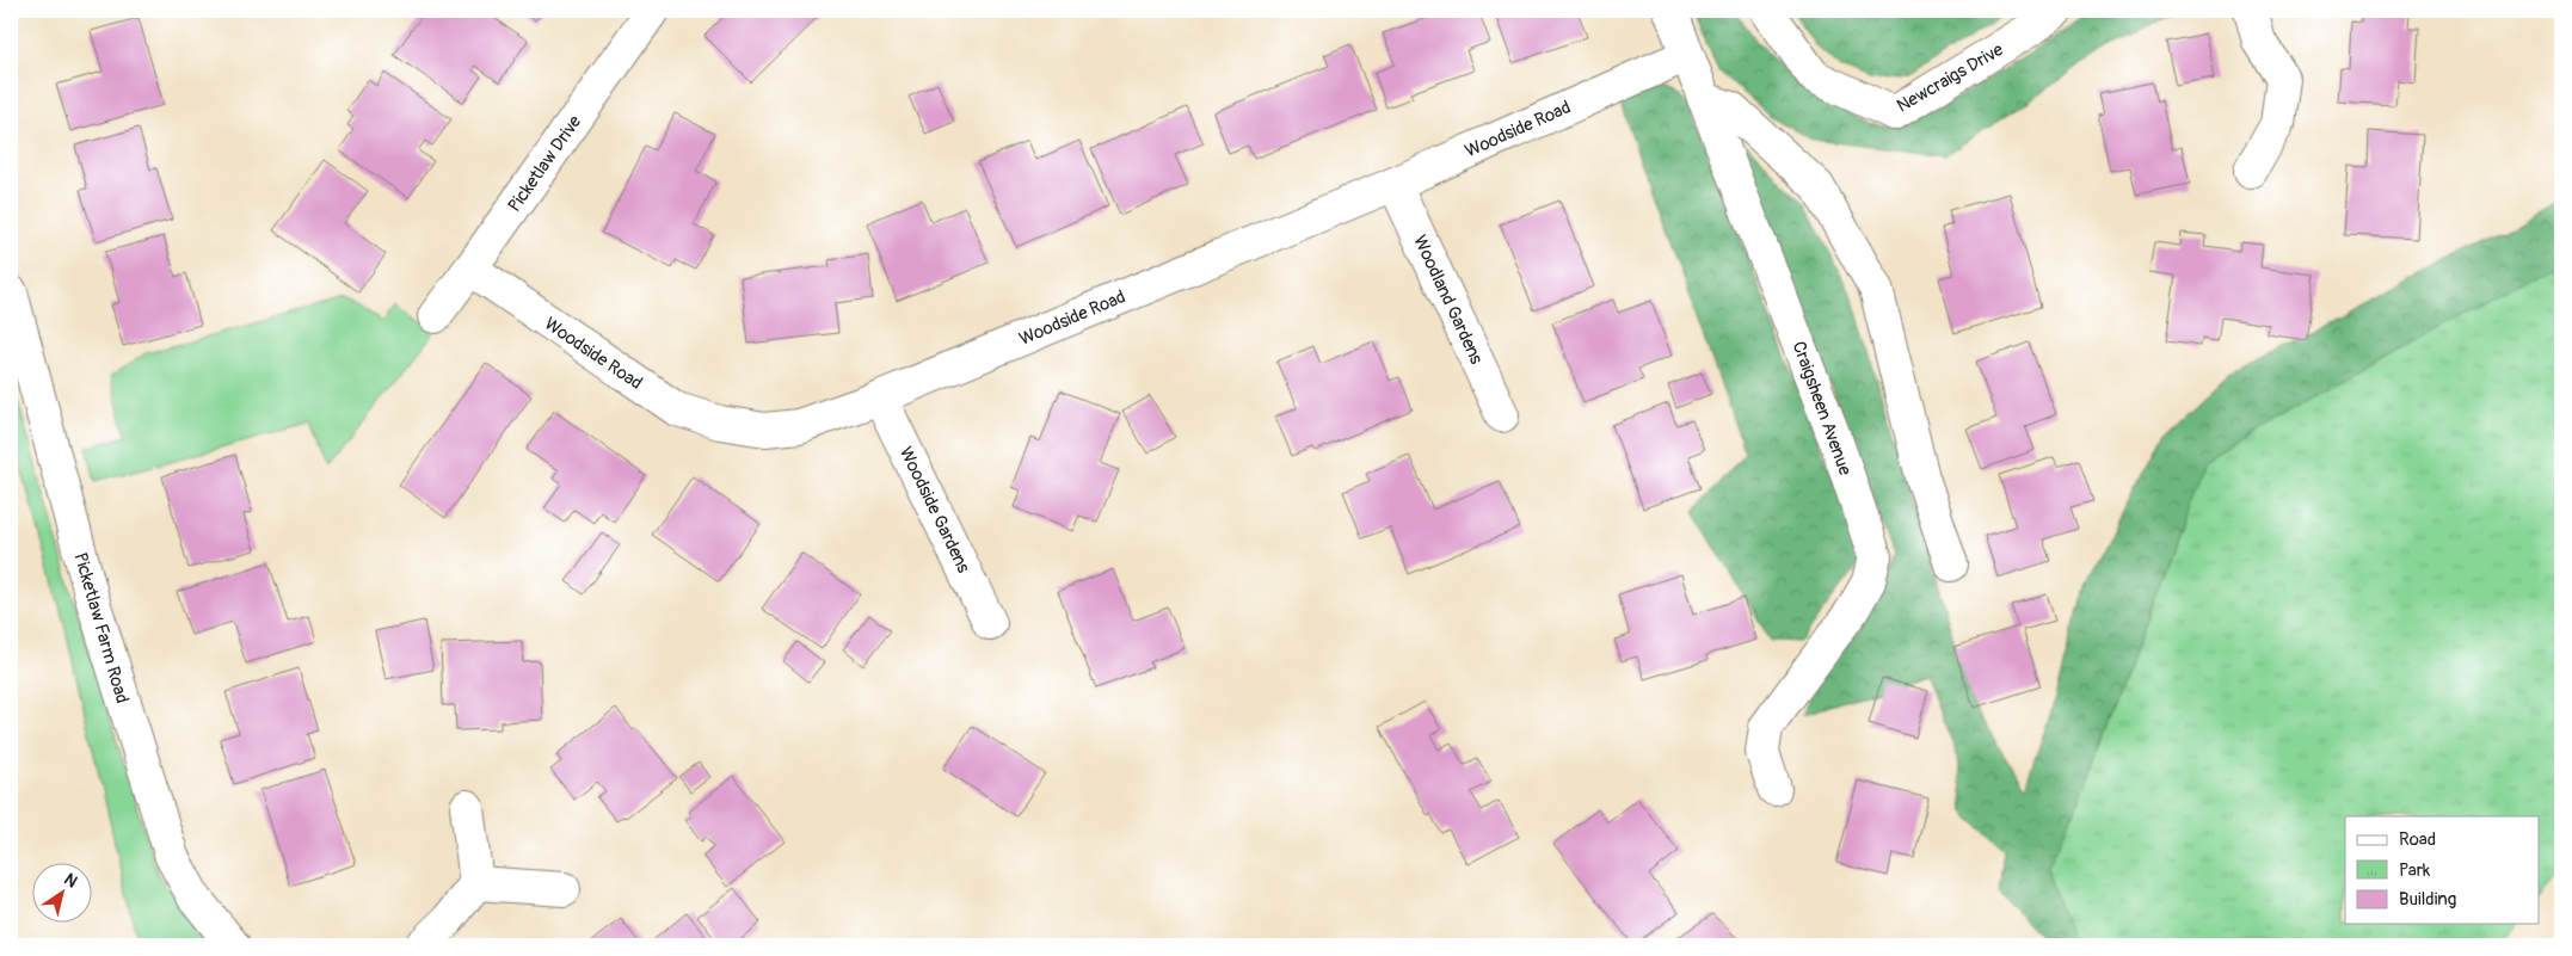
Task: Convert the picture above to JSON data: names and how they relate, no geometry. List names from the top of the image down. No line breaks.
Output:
{"streets":{"street":["Newcraigs Drive","Woodside Road","Picketlaw Drive","Woodland Gardens","Craigsheen Avenue","Woodside Gardens","Picketlaw Farm Road"]},"crossings":[["Woodside Road","Picketlaw Drive"],["Woodside Road","Woodland Gardens"],["Woodside Road","Craigsheen Avenue"],["Woodside Road","Woodside Gardens"]],"legend":["Road","Park","Building"],"north":"top right"}
